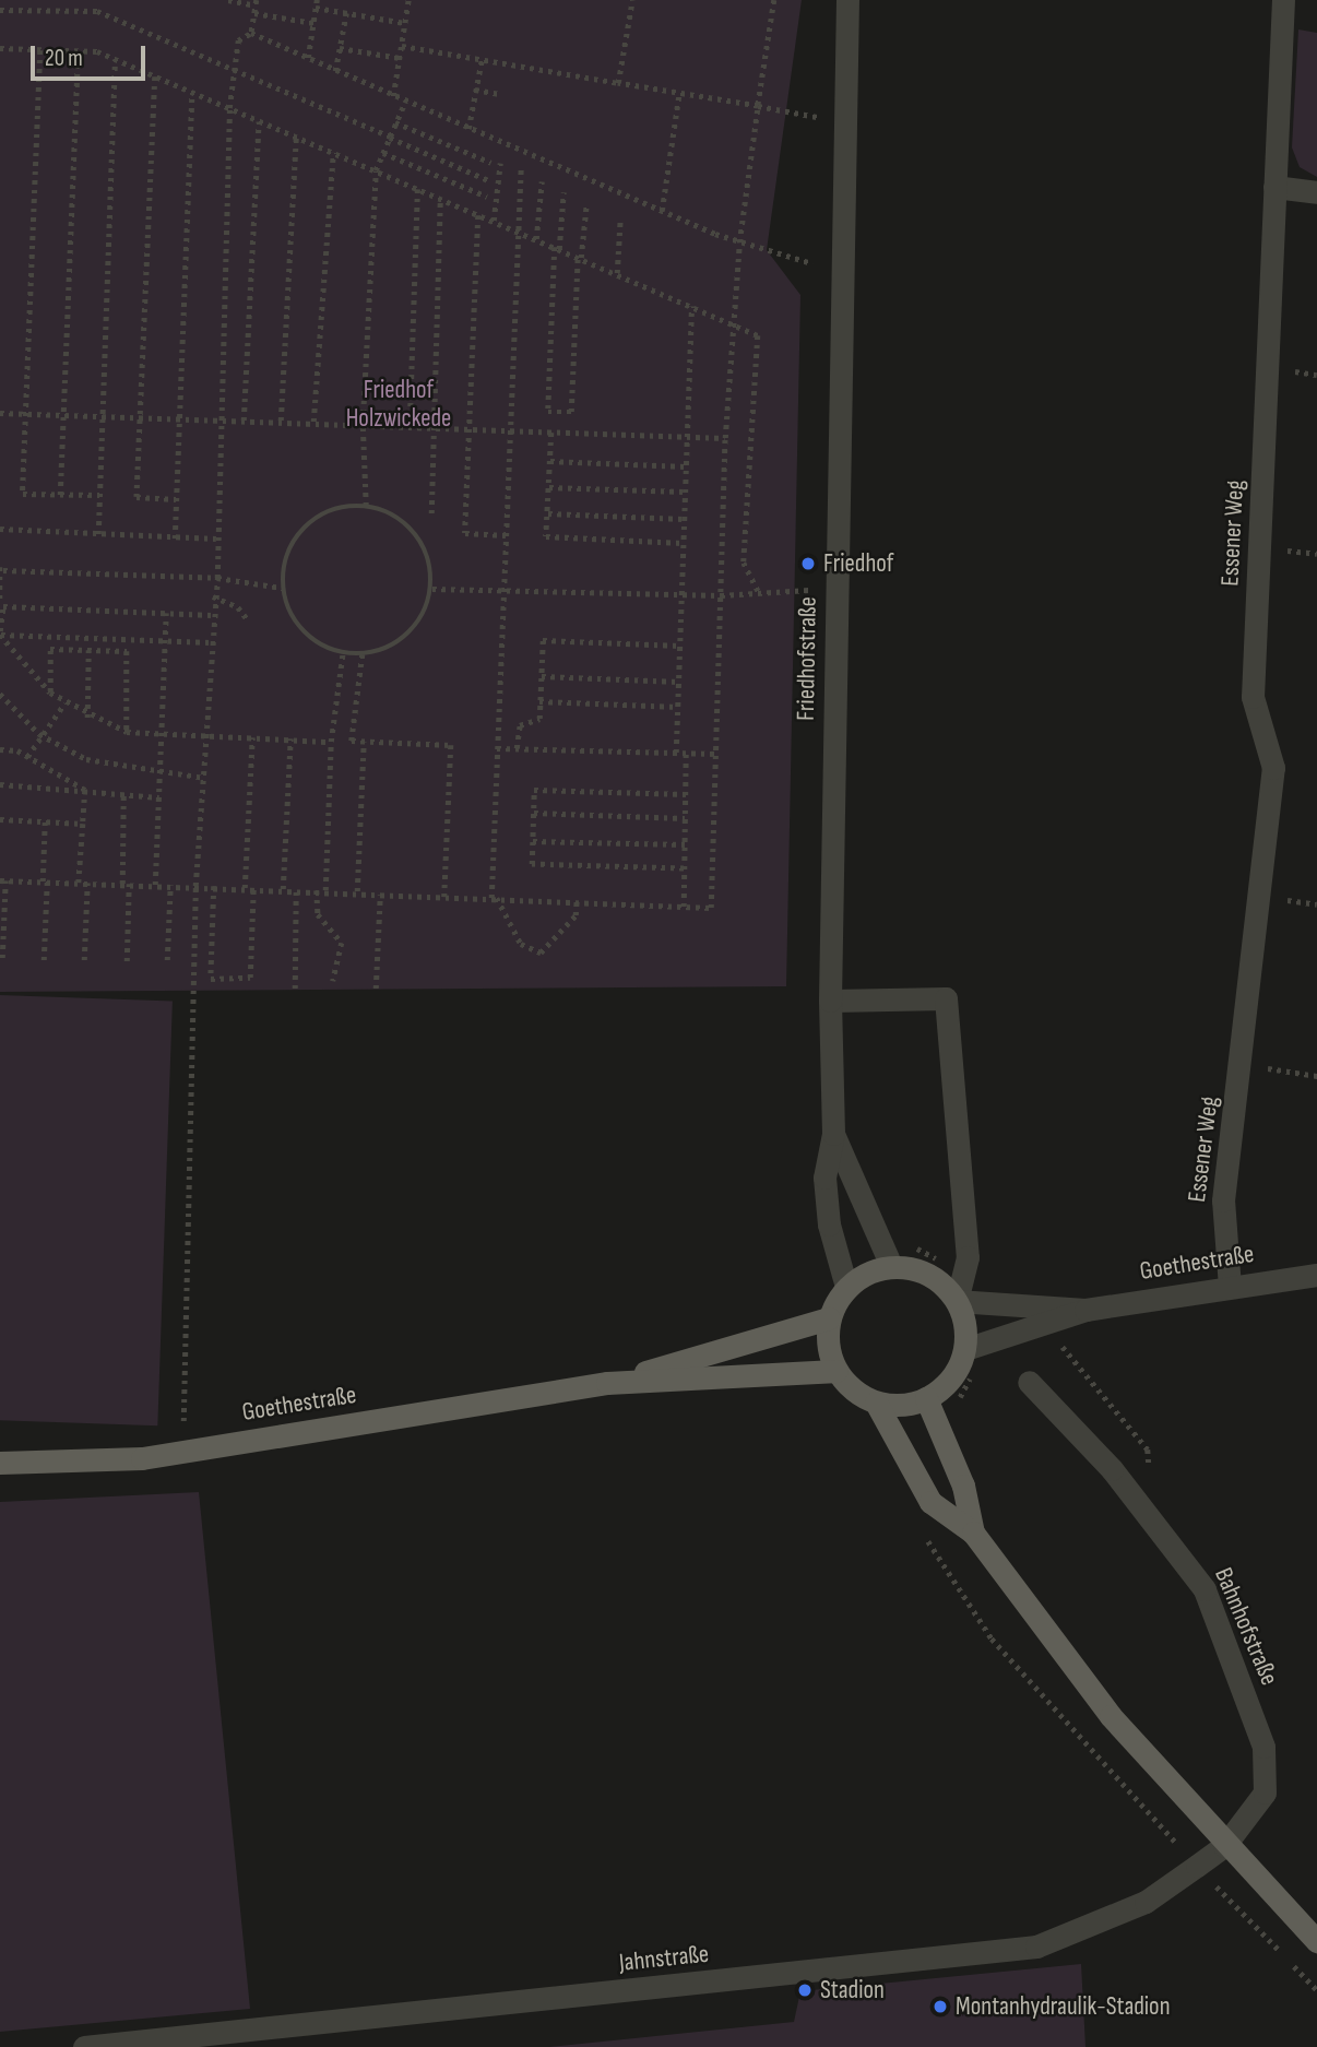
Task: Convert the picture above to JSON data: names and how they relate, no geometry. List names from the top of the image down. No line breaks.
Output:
{"streets":{"main road":["Goethestraße"],"street":["Essener Weg","Friedhofstraße","Bahnhofstraße","Jahnstraße"]},"crossings":[["Essener Weg","Goethestraße"],["Friedhofstraße","Goethestraße"],["Bahnhofstraße","Jahnstraße"]],"parks":["Friedhof Holzwickede"],"places":["Friedhof","Stadion","Montanhydraulik-Stadion"],"scale_bar":"20 m"}
